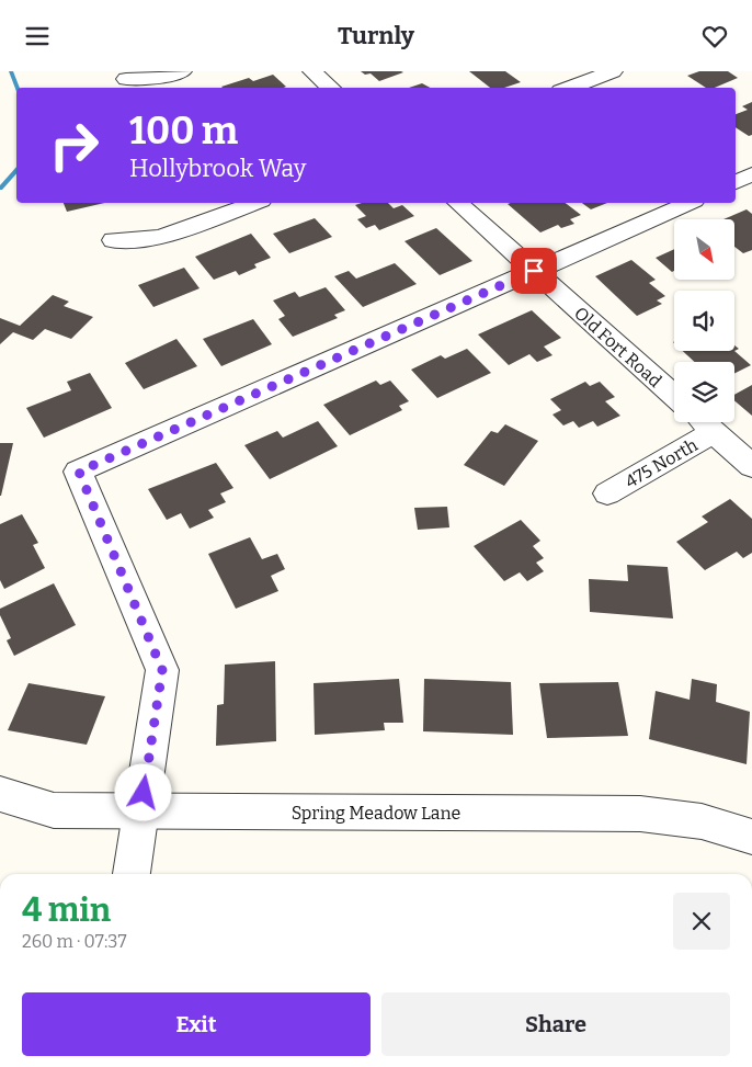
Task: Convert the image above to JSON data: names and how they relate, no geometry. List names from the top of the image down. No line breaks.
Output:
{"streets":{"street":["Old Fort Road","475 North","Spring Meadow Lane"]},"north":"bottom right","page":{"header":"Turnly","turn":["100 m","Hollybrook Way"],"heading":["4 min","260 m · 07:37"],"buttons":["Exit","Share"]}}
